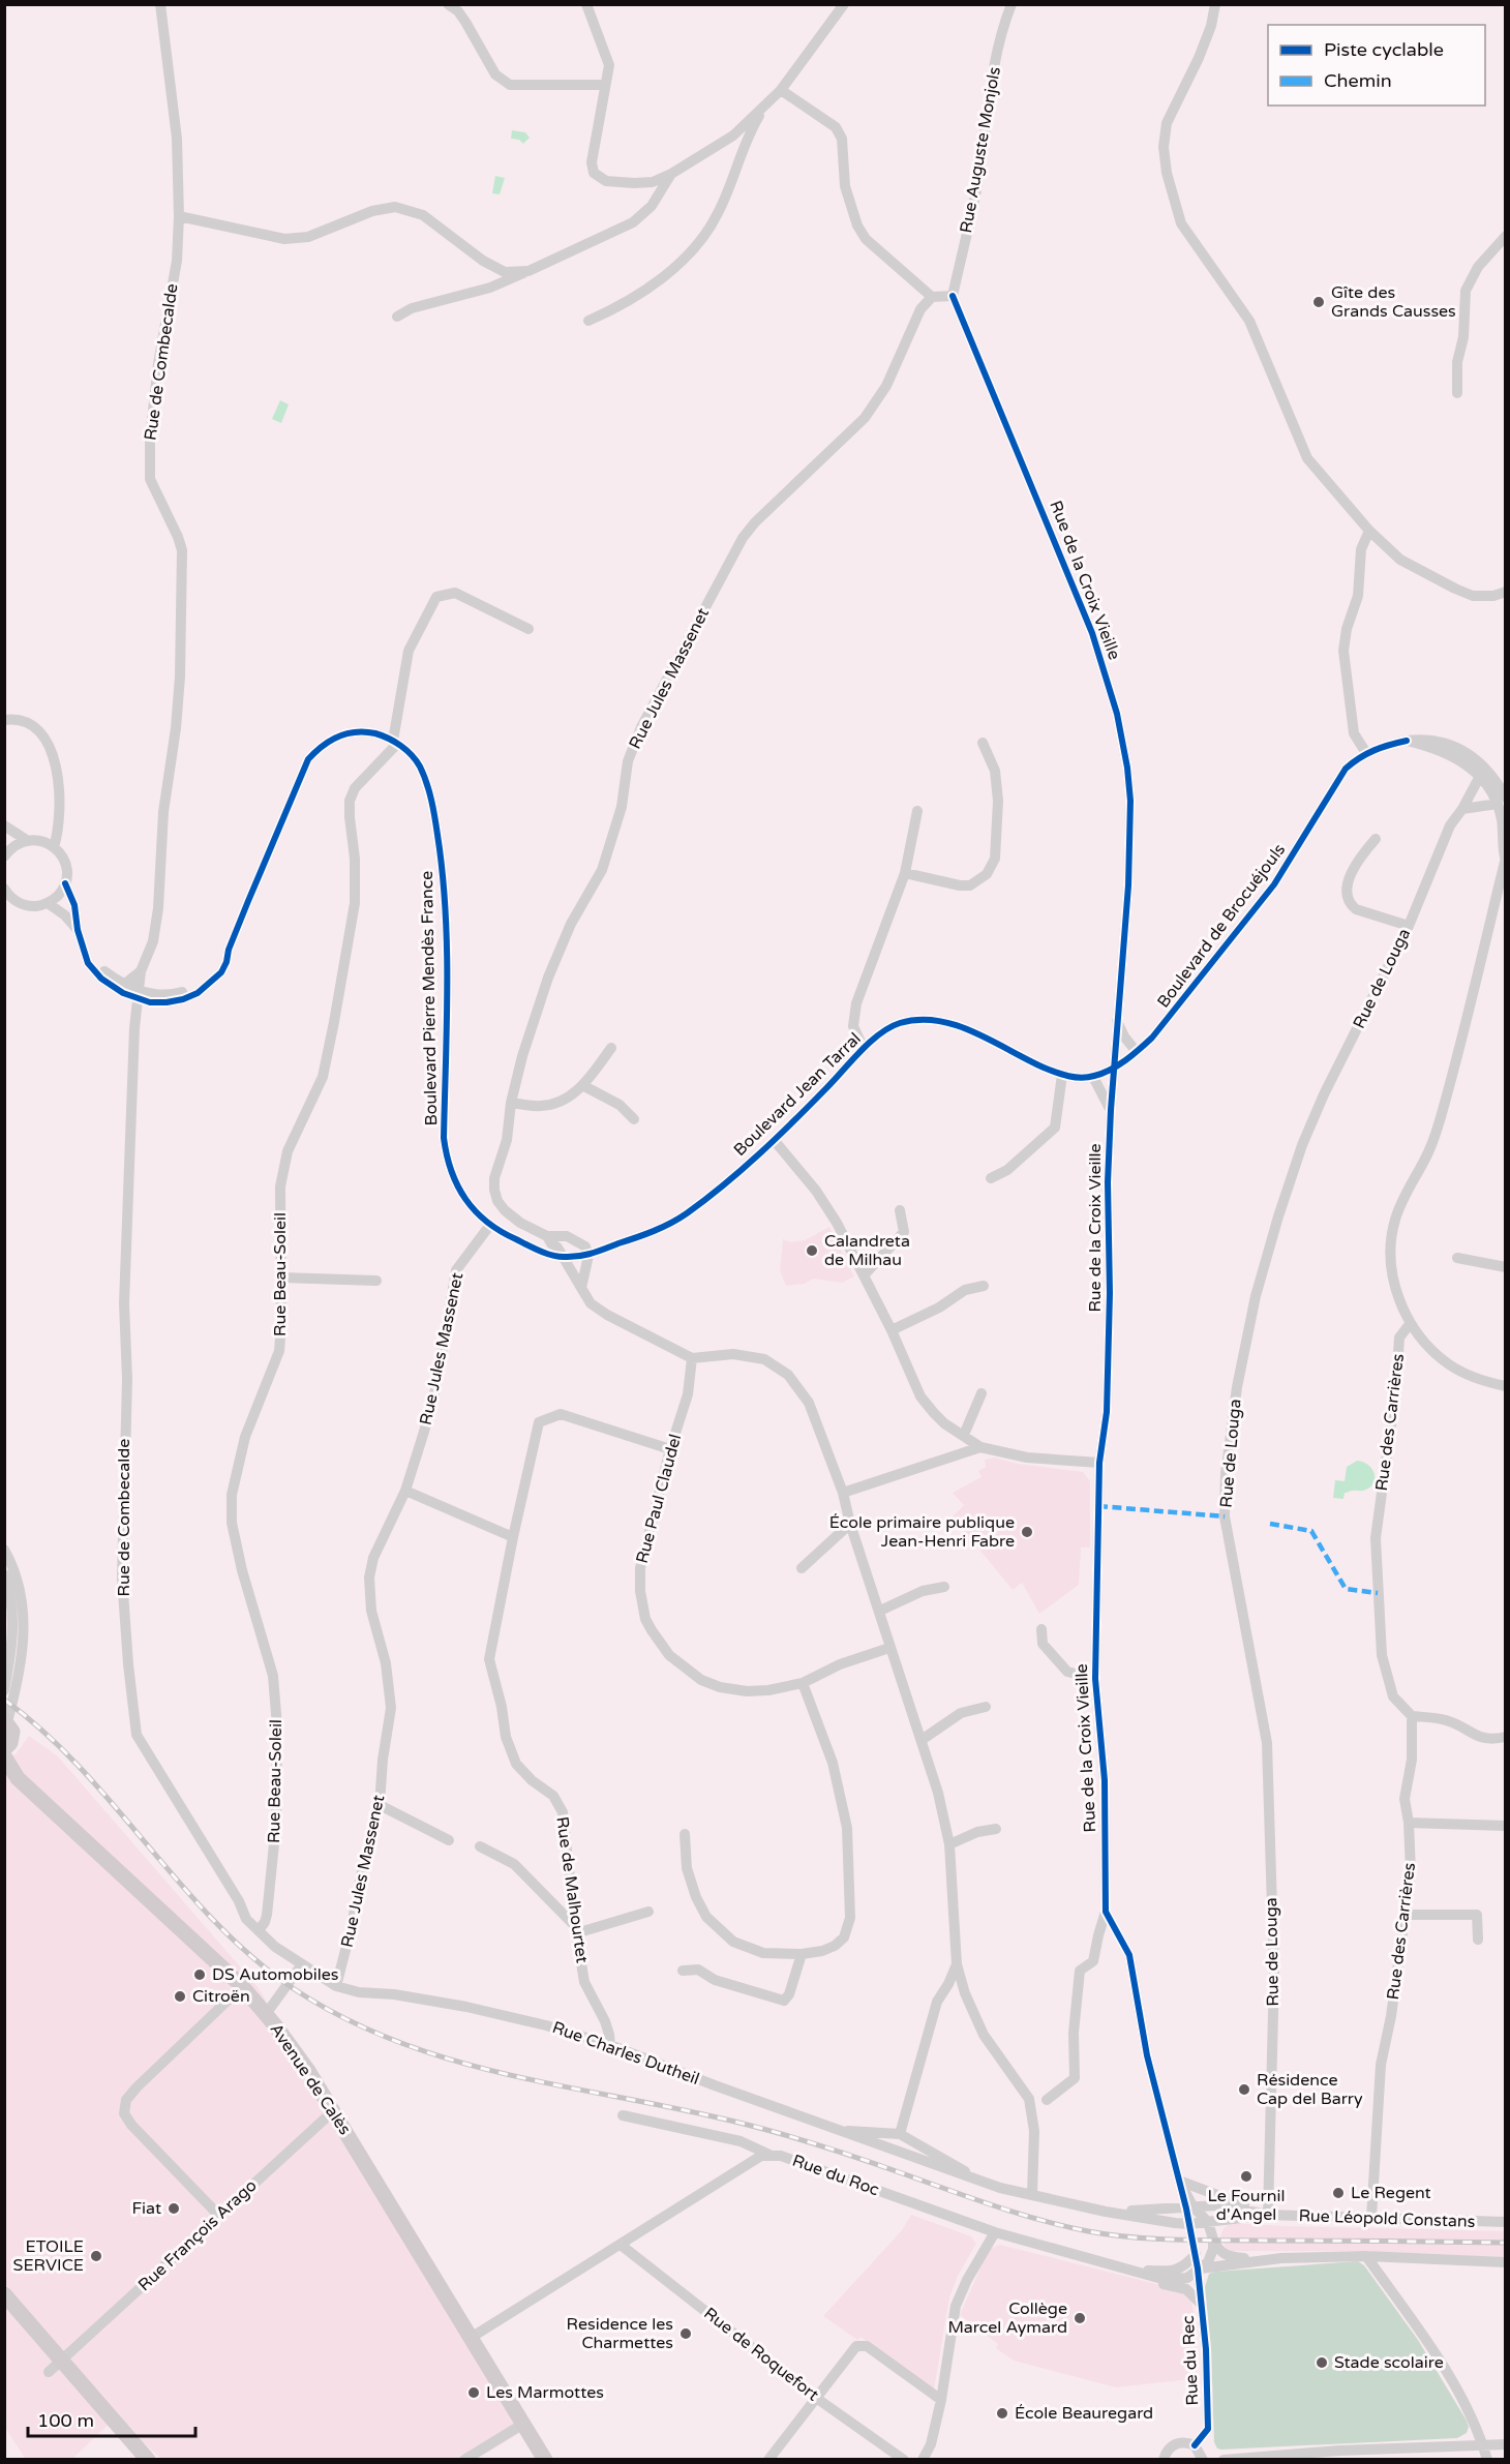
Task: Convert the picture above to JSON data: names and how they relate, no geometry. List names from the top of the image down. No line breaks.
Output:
{"streets":{"street":["Rue Auguste Monjols","Rue de Combecalde","Rue de la Croix Vieille","Rue Jules Massenet","Boulevard de Brocuéjouls","Rue de Louga","Boulevard Pierre Mendès France","Boulevard Jean Tarral","Rue Beau-Soleil","Rue des Carrières","Rue Paul Claudel","Rue de Malhourtet","Rue Charles Dutheil","Avenue de Calès","Rue du Roc","Rue Léopold Constans","Rue François Arago","Rue de Roquefort","Rue du Rec"]},"crossings":[["Rue Auguste Monjols","Rue de la Croix Vieille"],["Rue de Combecalde","Rue Jules Massenet"],["Rue de Combecalde","Boulevard Pierre Mendès France"],["Rue de Combecalde","Rue Beau-Soleil"],["Rue de Combecalde","Rue Charles Dutheil"],["Rue de la Croix Vieille","Boulevard de Brocuéjouls"],["Rue de la Croix Vieille","Rue Charles Dutheil"],["Rue de la Croix Vieille","Rue du Roc"],["Rue de la Croix Vieille","Rue Léopold Constans"],["Rue de la Croix Vieille","Rue du Rec"],["Rue Jules Massenet","Boulevard Pierre Mendès France"],["Rue Jules Massenet","Boulevard Jean Tarral"],["Rue Jules Massenet","Rue Paul Claudel"],["Rue Jules Massenet","Rue Charles Dutheil"],["Boulevard de Brocuéjouls","Rue de Louga"],["Boulevard de Brocuéjouls","Boulevard Jean Tarral"],["Boulevard de Brocuéjouls","Rue des Carrières"],["Rue de Louga","Rue Léopold Constans"],["Boulevard Pierre Mendès France","Boulevard Jean Tarral"],["Boulevard Pierre Mendès France","Rue Beau-Soleil"],["Rue des Carrières","Rue Léopold Constans"],["Rue Paul Claudel","Rue de Malhourtet"],["Rue de Malhourtet","Rue Charles Dutheil"],["Rue Charles Dutheil","Rue Léopold Constans"],["Avenue de Calès","Rue du Roc"],["Avenue de Calès","Rue François Arago"],["Rue du Roc","Rue de Roquefort"],["Rue du Roc","Rue du Rec"]],"places":["Gîte des Grands Causses","Calandreta de Milhau","École primaire publique Jean-Henri Fabre","DS Automobiles","Citroën","Résidence Cap del Barry","Le Fournil d'Angel","Le Regent","Fiat","ETOILE SERVICE","Collège Marcel Aymard","Residence les Charmettes","Stade scolaire","Les Marmottes","École Beauregard"],"legend":["Piste cyclable","Chemin"],"scale_bar":"100 m"}
